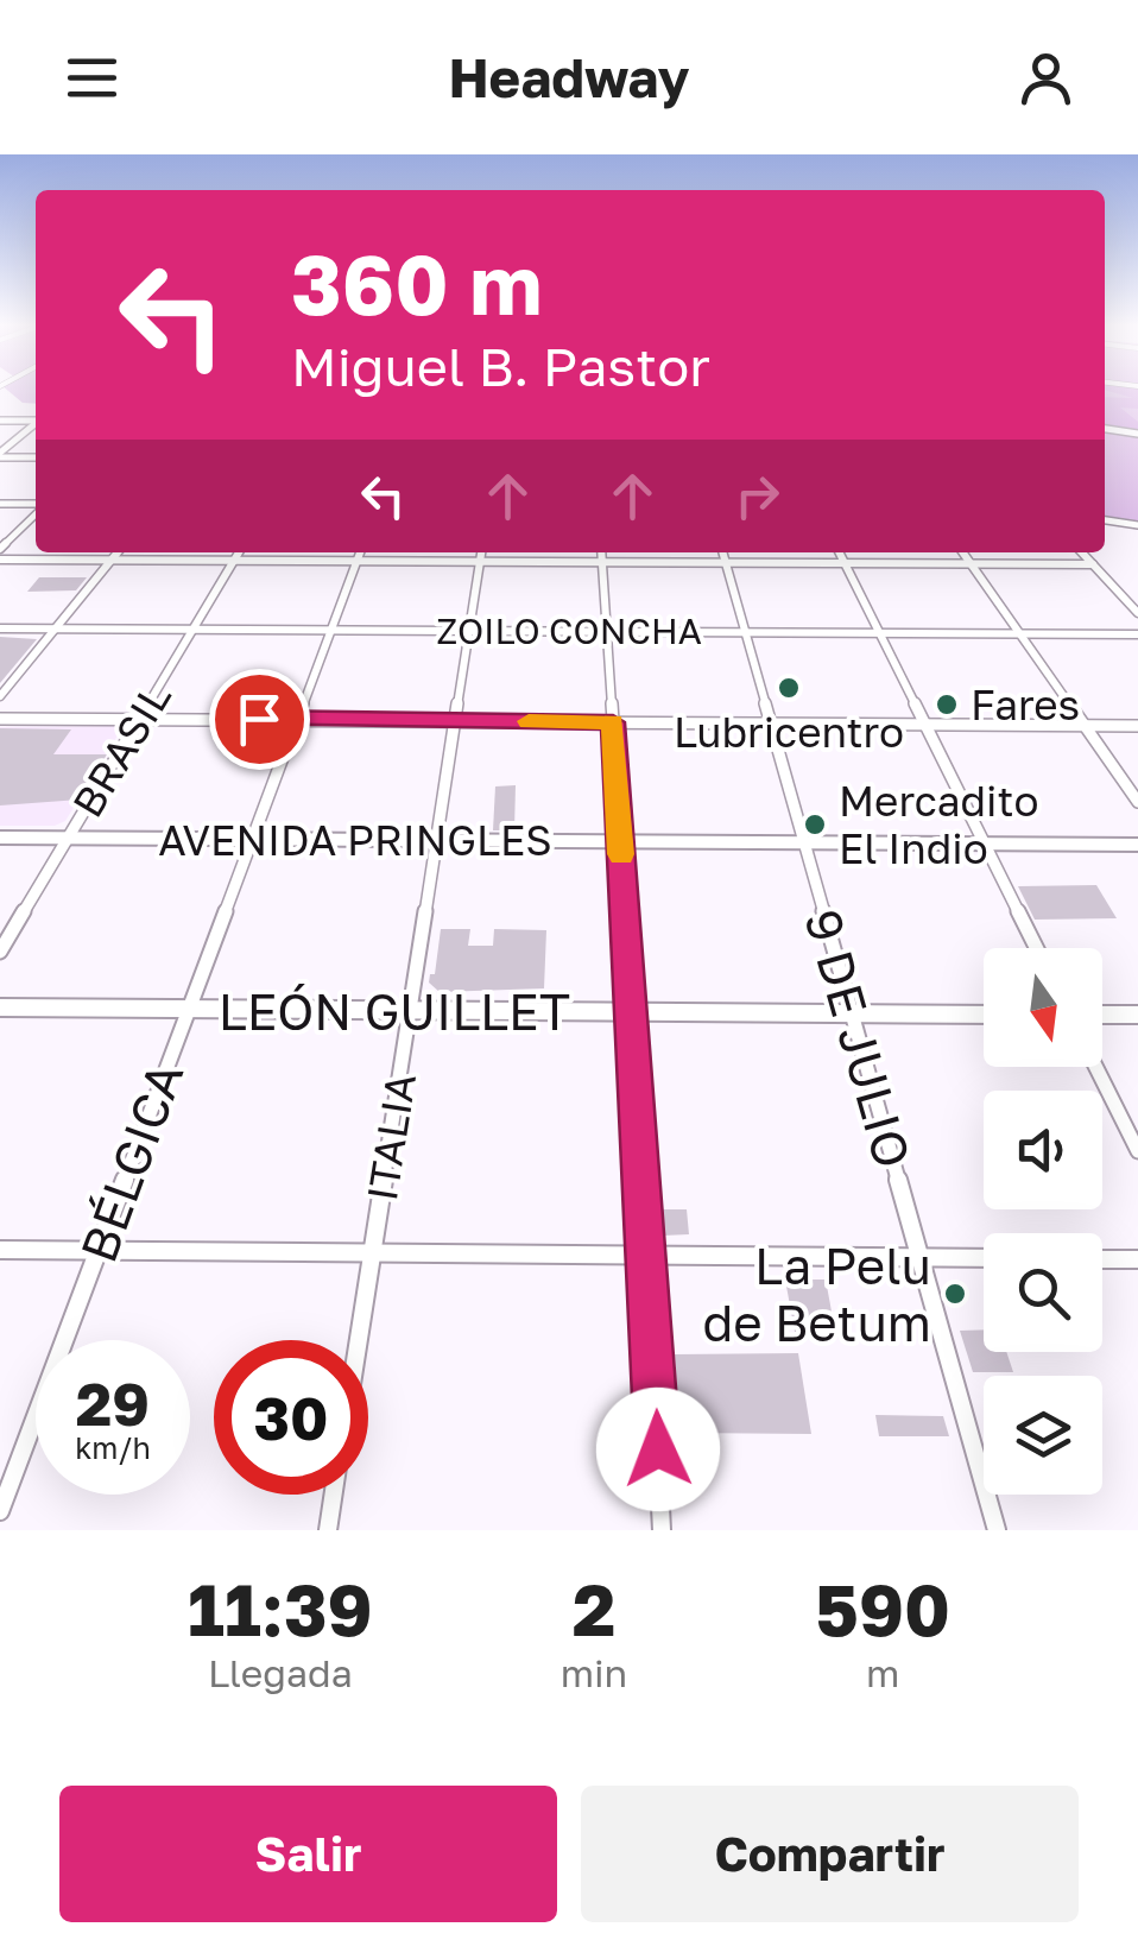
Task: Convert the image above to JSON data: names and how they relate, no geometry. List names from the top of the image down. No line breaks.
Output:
{"streets":{"main road":["AVENIDA PRINGLES","LEÓN GUILLET"],"street":["ZOILO CONCHA","BRASIL","9 DE JULIO","ITALIA","BÉLGICA"]},"crossings":[["ZOILO CONCHA","BRASIL"],["ZOILO CONCHA","9 DE JULIO"],["ZOILO CONCHA","ITALIA"],["ZOILO CONCHA","BÉLGICA"],["BRASIL","AVENIDA PRINGLES"],["AVENIDA PRINGLES","9 DE JULIO"],["AVENIDA PRINGLES","ITALIA"],["AVENIDA PRINGLES","BÉLGICA"],["LEÓN GUILLET","9 DE JULIO"],["LEÓN GUILLET","ITALIA"],["LEÓN GUILLET","BÉLGICA"]],"places":["Lubricentro","Fares","Mercadito El Indio","La Pelu de Betum"],"north":"bottom","page":{"header":"Headway","turn":["360 m","Miguel B. Pastor"],"speed":"29 km/h","limit":"30","eta":["11:39","Llegada","2","min","590","m"],"buttons":["Salir","Compartir"]}}
